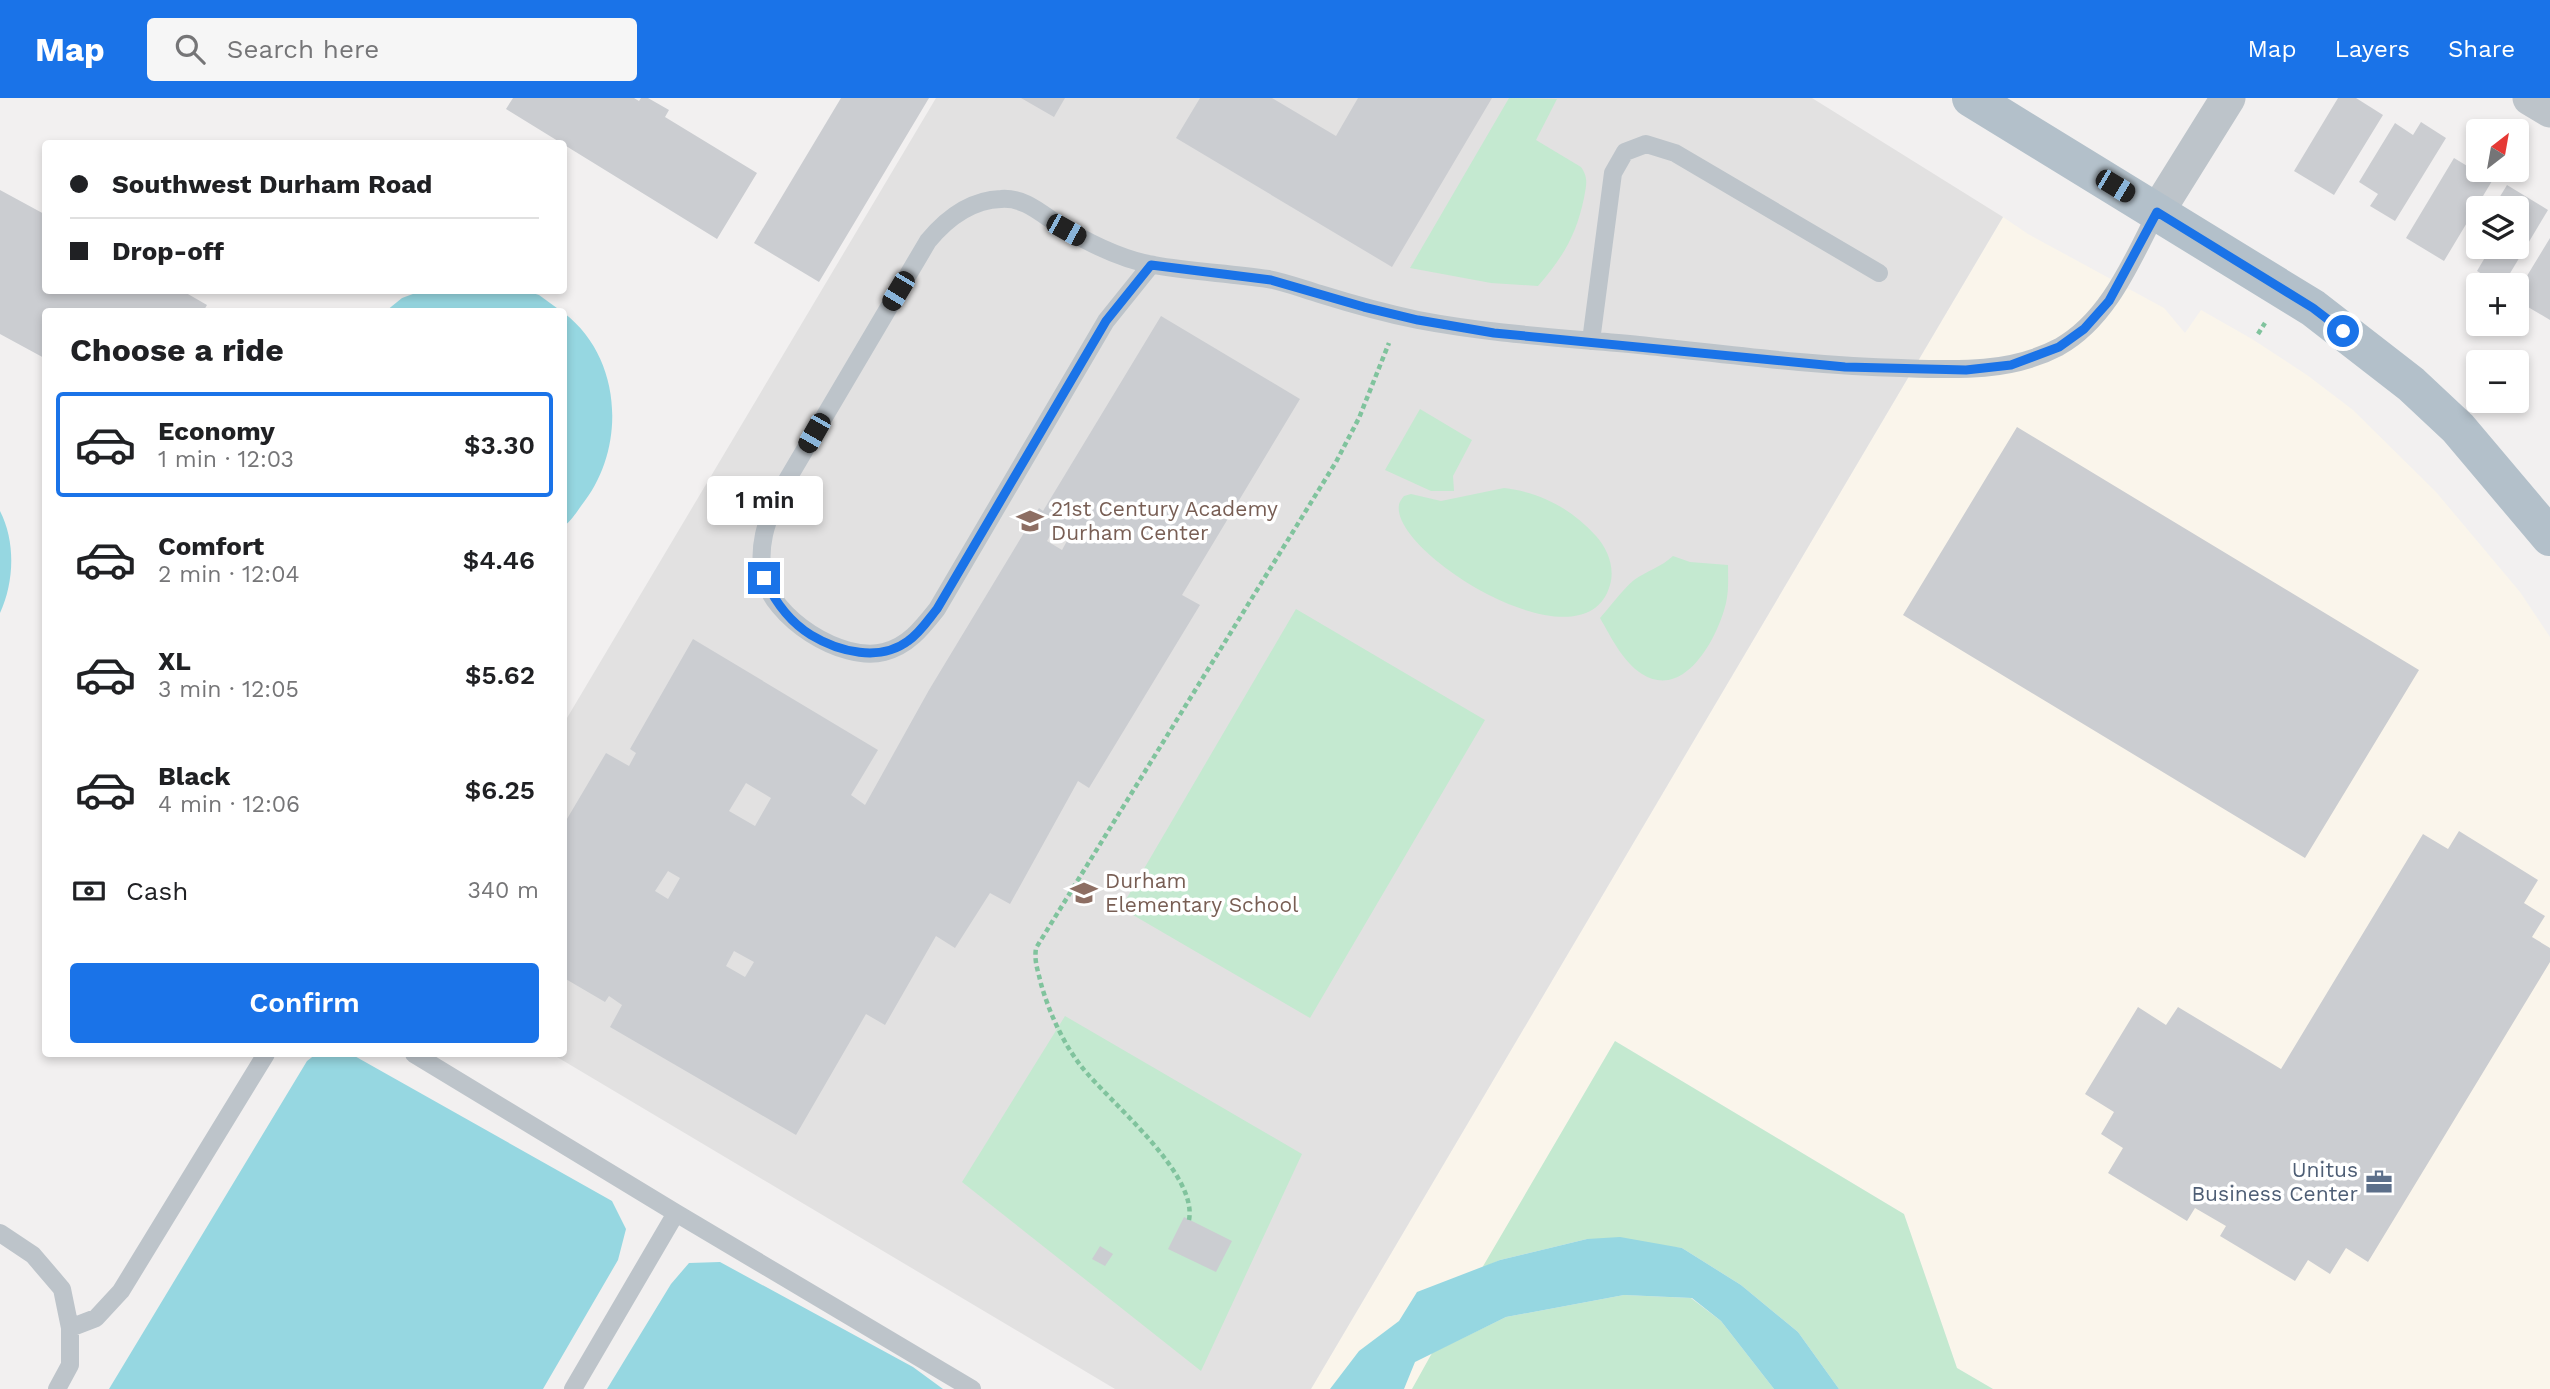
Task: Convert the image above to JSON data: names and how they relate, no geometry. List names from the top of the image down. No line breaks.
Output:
{"places":{"school or university":["21st Century Academy Durham Center","Durham Elementary School"],"office":["Unitus Business Center"]},"north":"top right","page":{"header":"Map","search":"Search here","nav":["Map","Layers","Share"],"map_buttons":["+","−"],"banner":["Southwest Durham Road","Drop-off"],"heading":"Choose a ride","list":[{"name":"Economy","note":"1 min · 12:03","value":"$3.30"},{"name":"Comfort","note":"2 min · 12:04","value":"$4.46"},{"name":"XL","note":"3 min · 12:05","value":"$5.62"},{"name":"Black","note":"4 min · 12:06","value":"$6.25"}],"bubble":"1 min","pay":["Cash","340 m"],"buttons":"Confirm"}}
